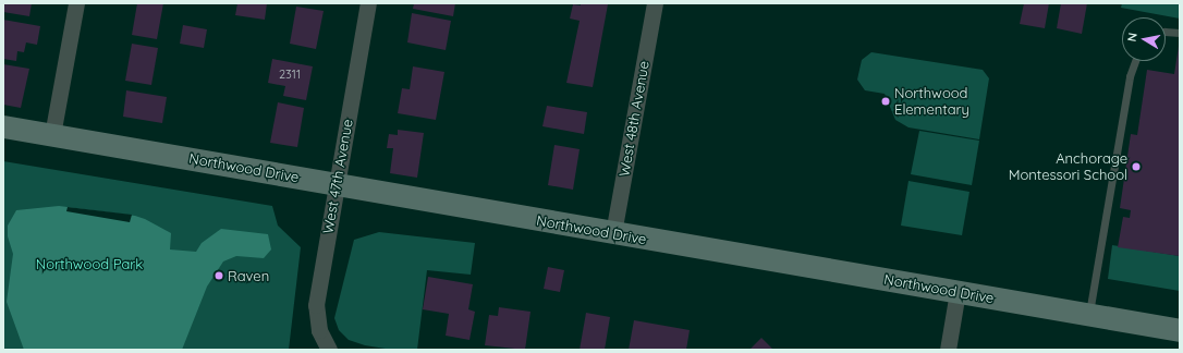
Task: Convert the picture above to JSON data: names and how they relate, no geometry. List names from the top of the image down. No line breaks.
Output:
{"streets":{"street":["West 48th Avenue","Northwood Drive","West 47th Avenue"]},"crossings":[["West 48th Avenue","Northwood Drive"],["Northwood Drive","West 47th Avenue"]],"parks":["Northwood Park"],"places":["Northwood Elementary","Anchorage Montessori School","Raven"],"house_numbers":["2311"],"north":"left"}
